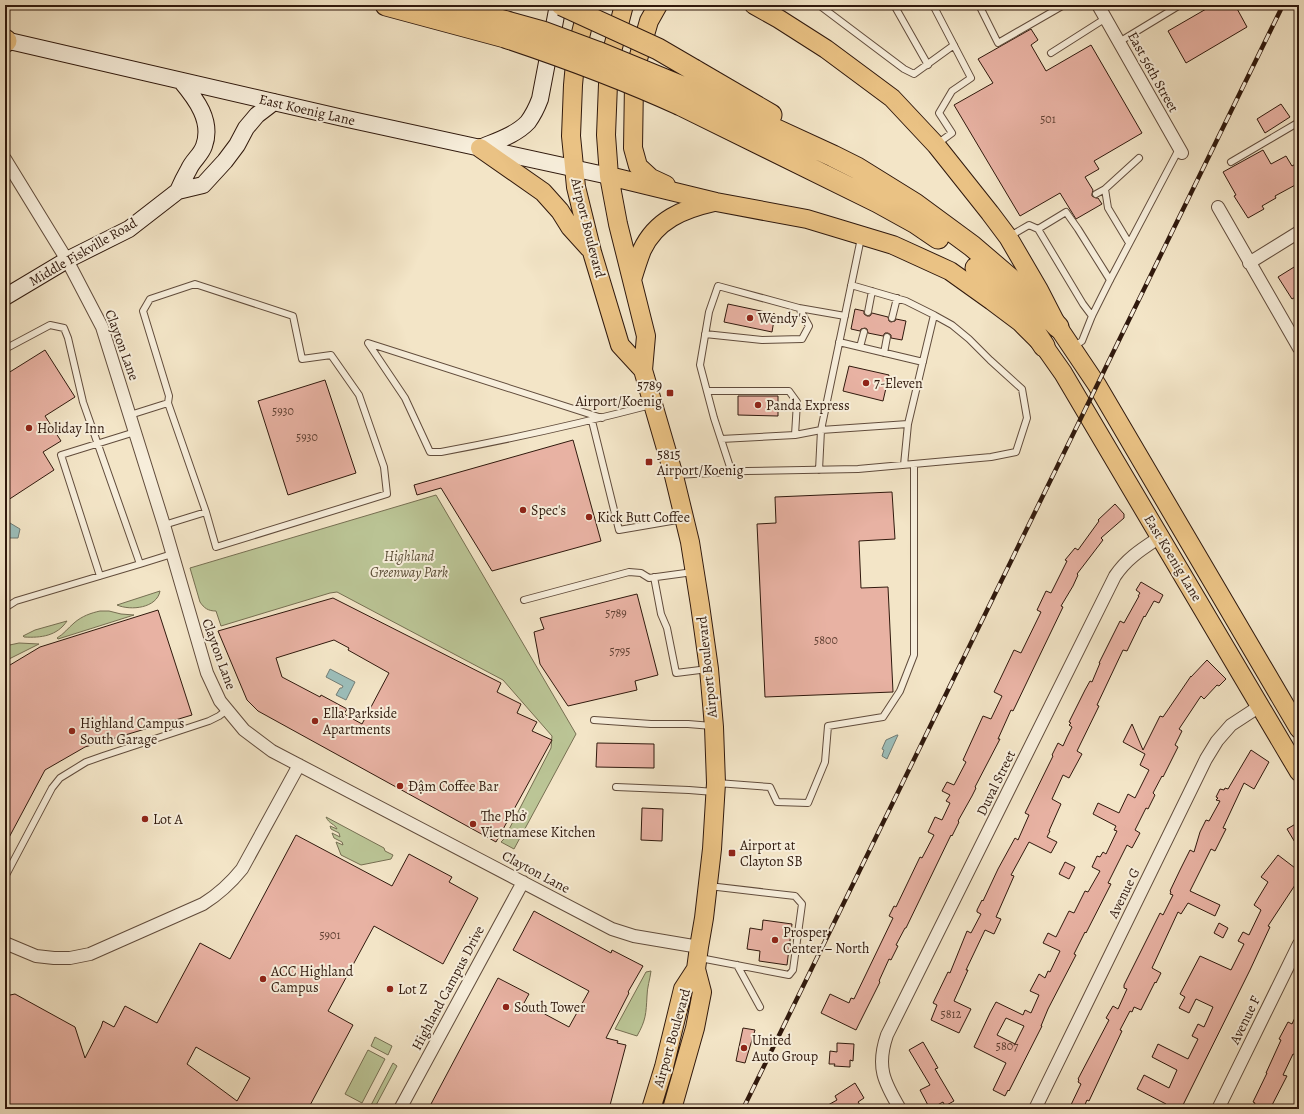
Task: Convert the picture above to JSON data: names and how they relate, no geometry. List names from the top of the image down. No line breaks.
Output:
{"streets":{"main road":["East Koenig Lane","Airport Boulevard","Middle Fiskville Road"],"street":["East 56th Street","Clayton Lane","Duval Street","Avenue G","Highland Campus Drive","Avenue F"]},"crossings":[["East Koenig Lane","Airport Boulevard"],["East Koenig Lane","Middle Fiskville Road"],["East Koenig Lane","Duval Street"],["East Koenig Lane","Avenue G"],["Airport Boulevard","Clayton Lane"],["Middle Fiskville Road","Clayton Lane"],["Clayton Lane","Highland Campus Drive"]],"parks":["Highland Greenway Park"],"places":{"other":["Wendy's","7-Eleven","Panda Express","Holiday Inn","Spec's","Kick Butt Coffee","Ella Parkside Apartments","Highland Campus South Garage","Đậm Coffee Bar","Lot A","The Phở Vietnamese Kitchen","Prosper Center – North","ACC Highland Campus","Lot Z","South Tower","United Auto Group"],"transit":["5789 Airport/Koenig","5815 Airport/Koenig","Airport at Clayton SB"]},"house_numbers":["501","5930","5930","5789","5800","5795","5901","5812","5807"]}
